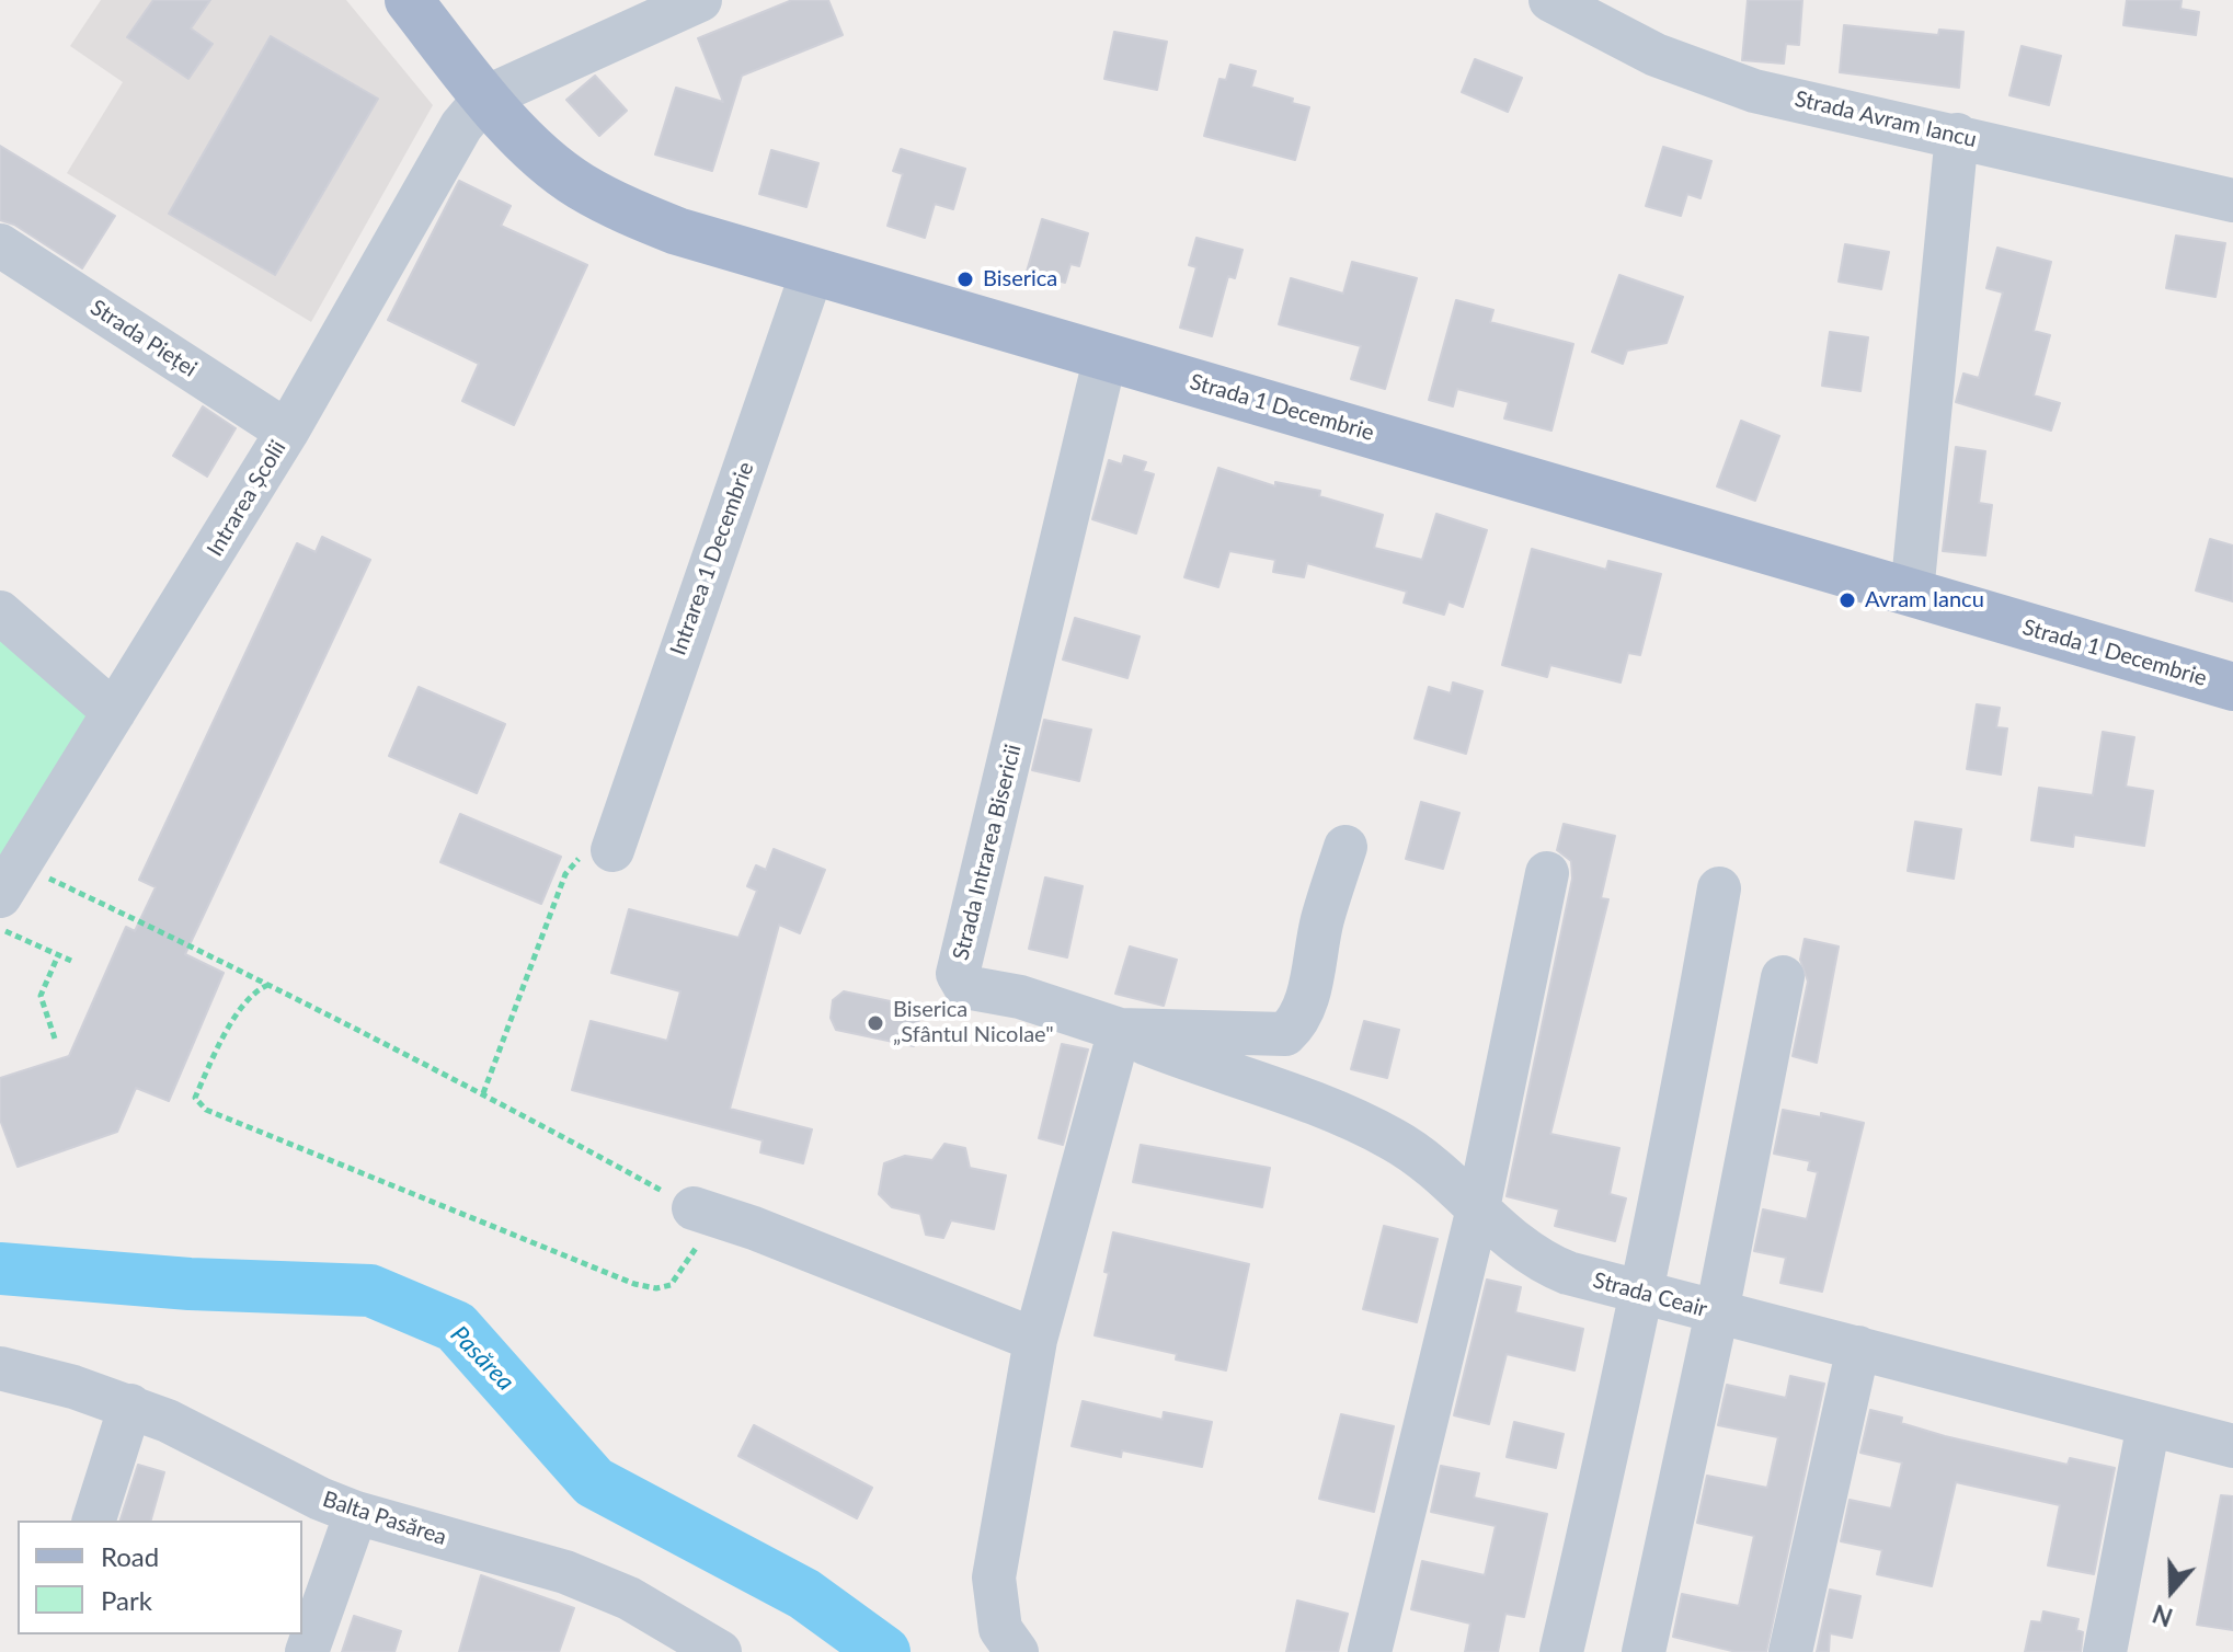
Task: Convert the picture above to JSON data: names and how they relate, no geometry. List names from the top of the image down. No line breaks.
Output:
{"streets":{"main road":["Strada 1 Decembrie"],"street":["Strada Avram Iancu","Strada Pieței","Intrarea Școlii","Intrarea 1 Decembrie","Strada Intrarea Bisericii","Strada Ceair","Balta Pasărea"]},"crossings":[["Strada Pieței","Intrarea Școlii"],["Strada 1 Decembrie","Intrarea Școlii"],["Strada 1 Decembrie","Intrarea 1 Decembrie"],["Strada 1 Decembrie","Strada Intrarea Bisericii"],["Strada Intrarea Bisericii","Strada Ceair"]],"water":["Pasărea"],"places":["Biserica","Avram Iancu","Biserica „Sfântul Nicolae\""],"legend":["Road","Park"],"north":"bottom"}
